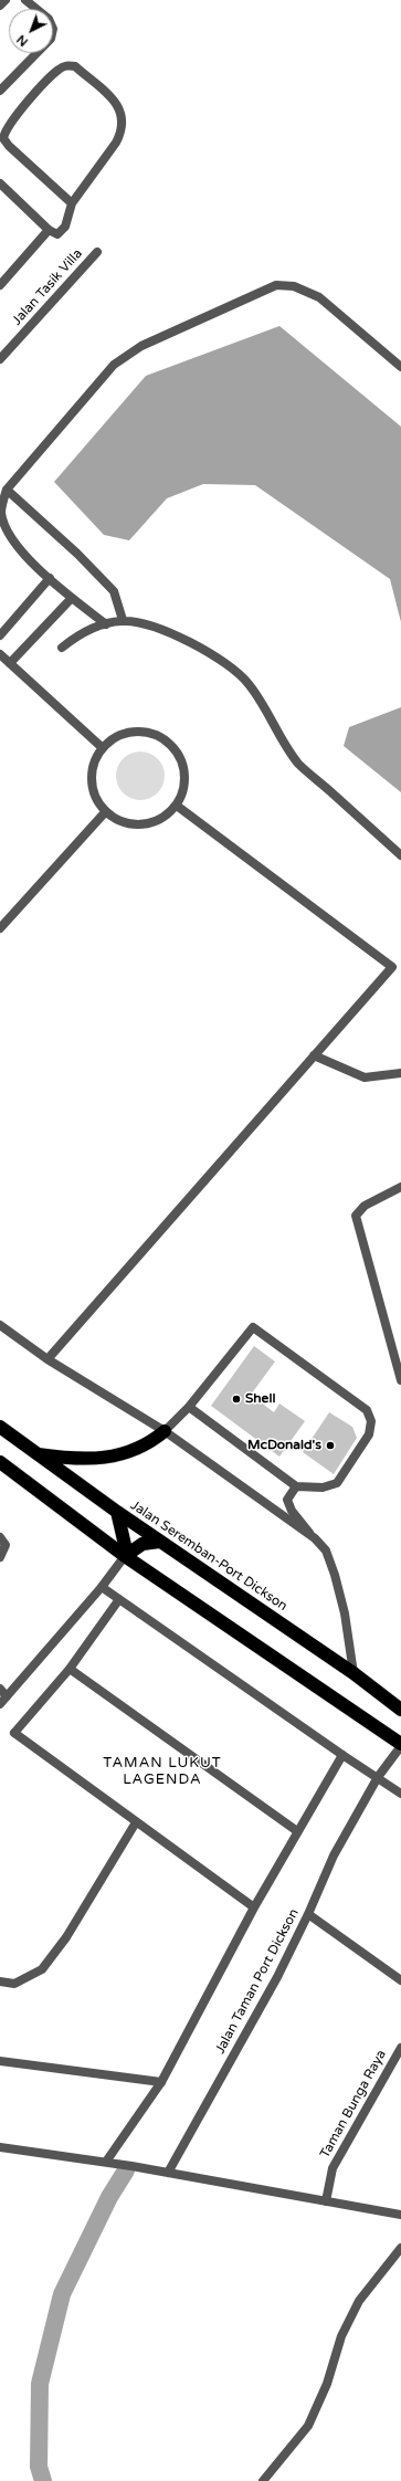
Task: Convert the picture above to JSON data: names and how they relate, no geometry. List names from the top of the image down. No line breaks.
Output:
{"streets":{"highway":["Jalan Seremban-Port Dickson"],"street":["Jalan Tasik Villa","Jalan Taman Port Dickson","Taman Bunga Raya"]},"districts":["TAMAN LUKUT LAGENDA"],"places":["Shell","McDonald's"],"north":"bottom left"}
